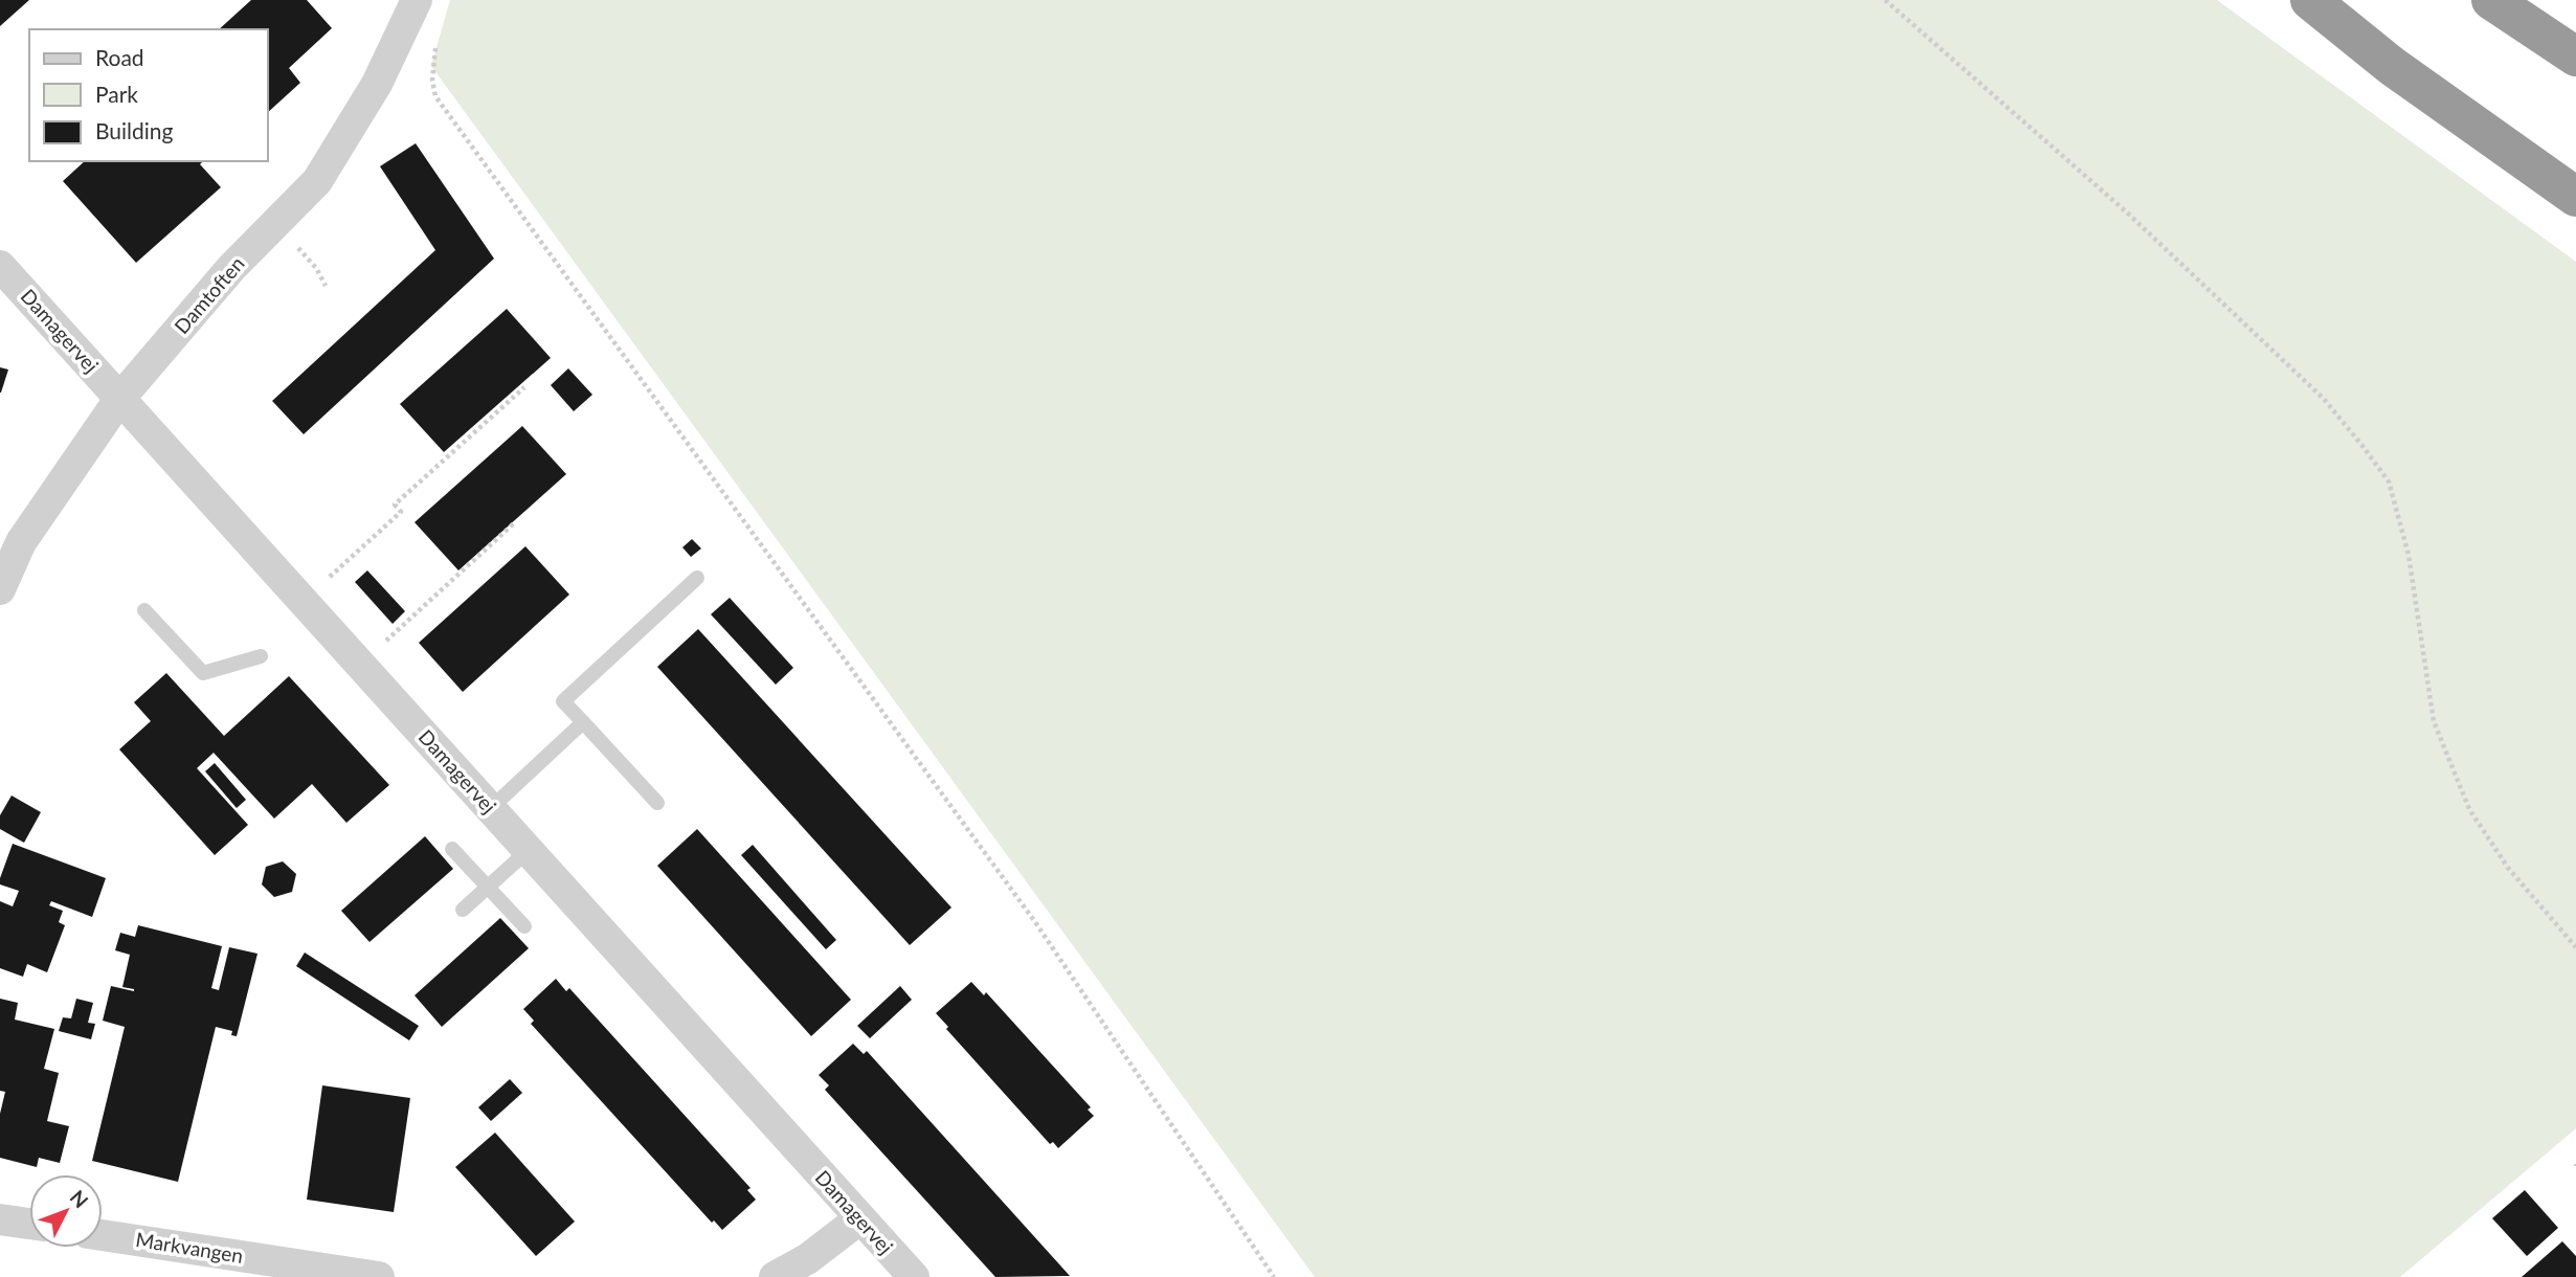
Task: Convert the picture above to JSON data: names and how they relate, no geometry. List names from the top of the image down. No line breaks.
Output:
{"streets":{"street":["Damtoften","Damagervej","Markvangen"]},"crossings":[["Damtoften","Damagervej"]],"legend":["Road","Park","Building"],"north":"top right"}
